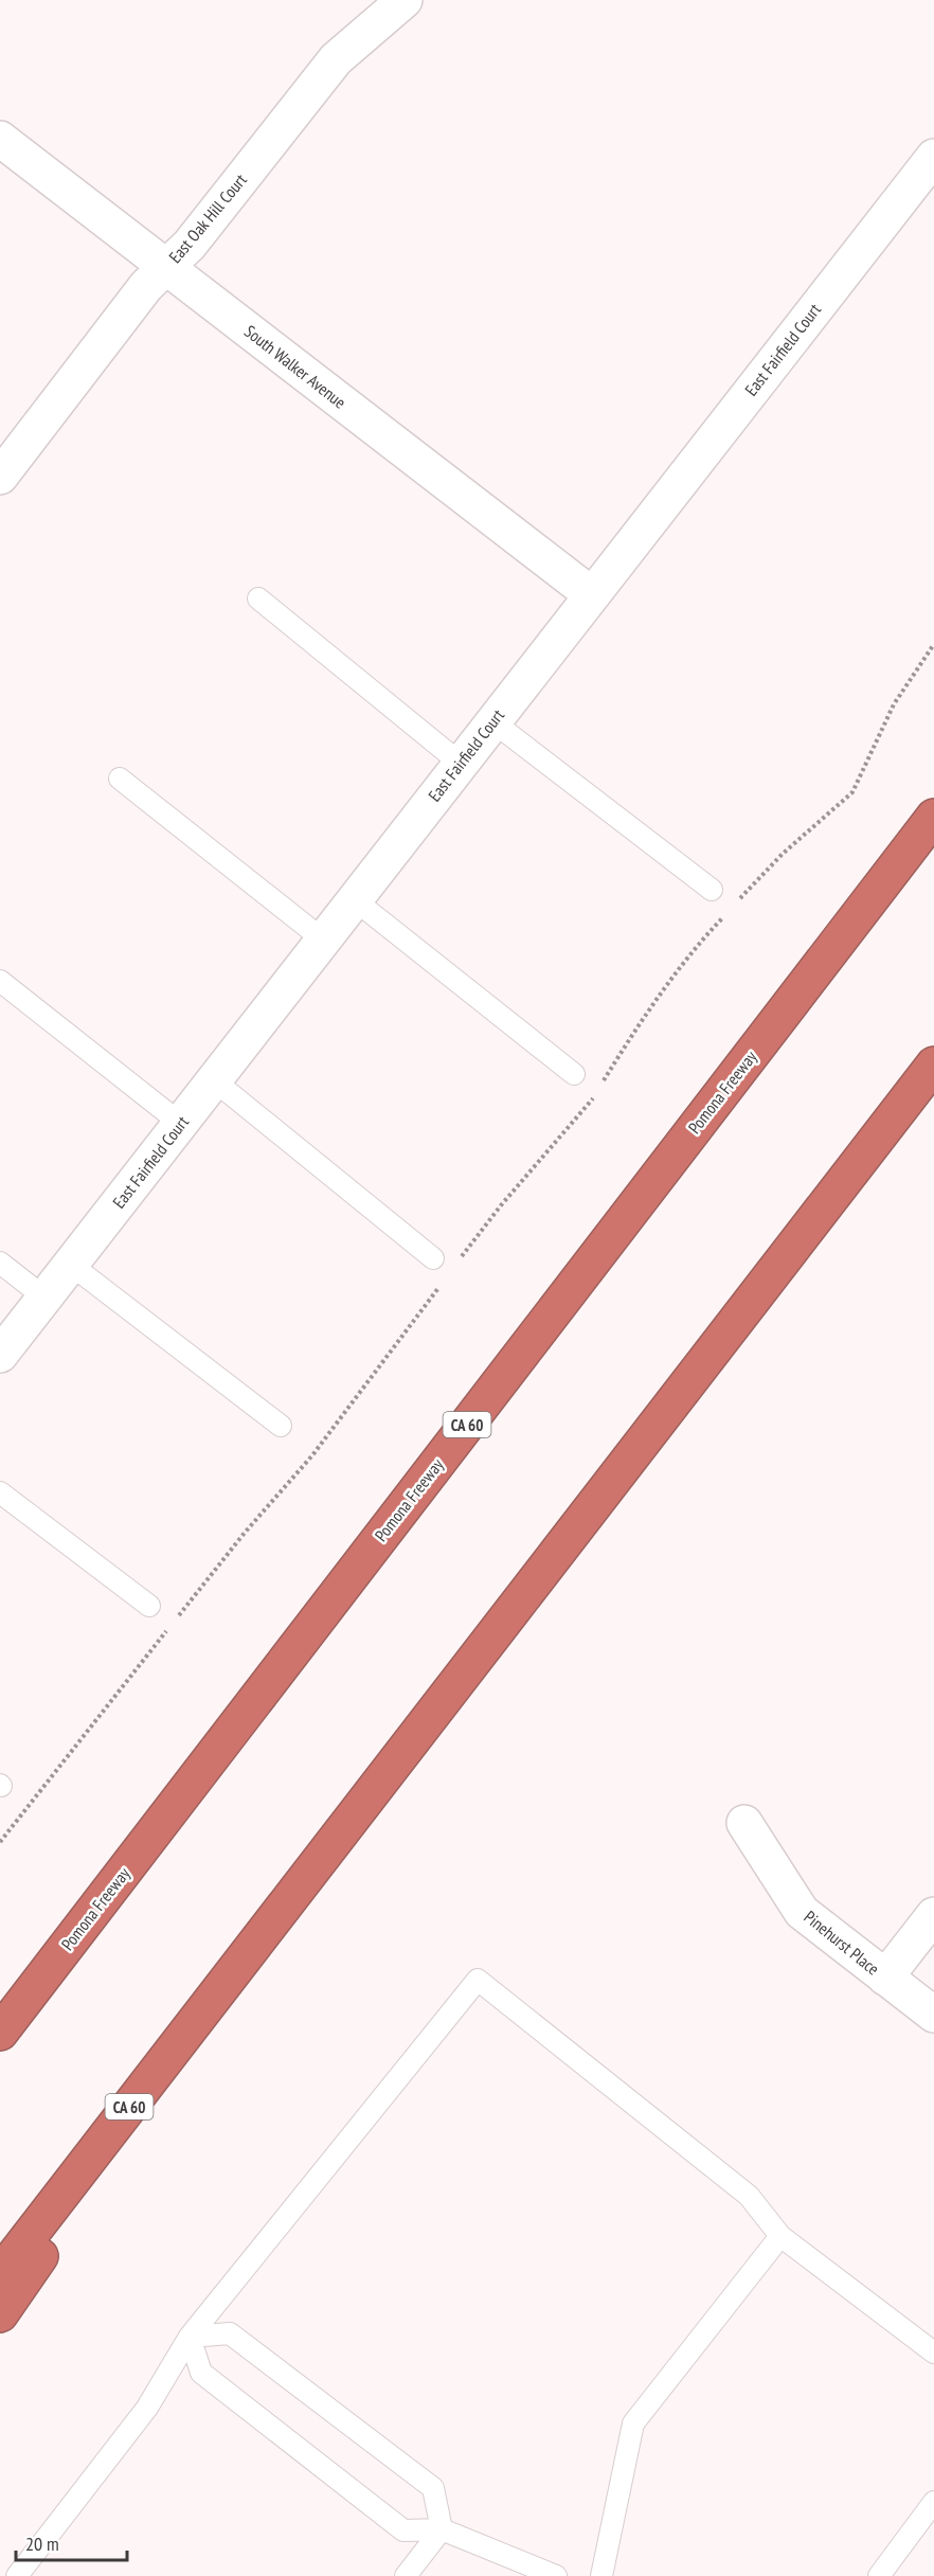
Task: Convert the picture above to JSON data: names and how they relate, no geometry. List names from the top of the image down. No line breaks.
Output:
{"streets":{"highway":["Pomona Freeway","CA 60"],"street":["East Oak Hill Court","East Fairfield Court","South Walker Avenue","Pinehurst Place"]},"crossings":[["East Oak Hill Court","South Walker Avenue"],["East Fairfield Court","South Walker Avenue"]],"scale_bar":"20 m"}
